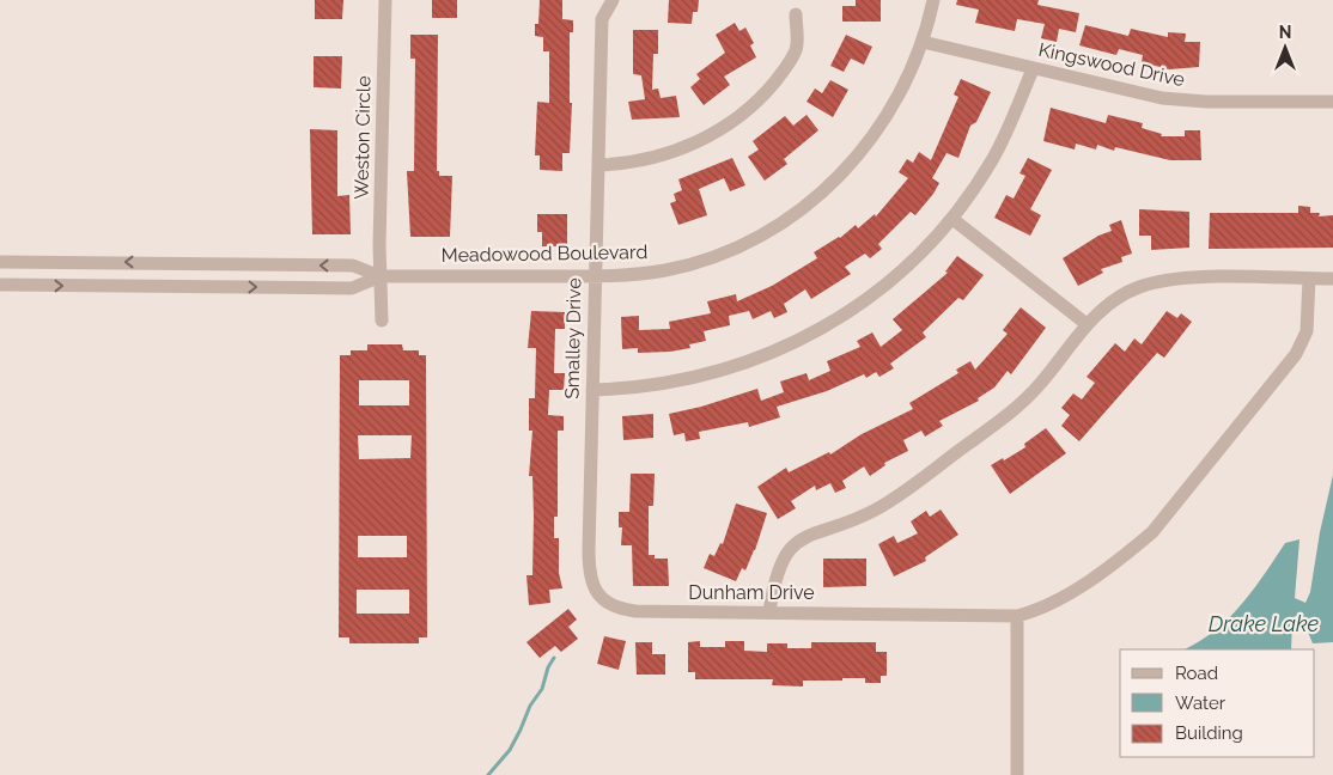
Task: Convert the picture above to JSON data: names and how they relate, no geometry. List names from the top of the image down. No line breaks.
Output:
{"streets":{"street":["Kingswood Drive","Weston Circle","Meadowood Boulevard","Smalley Drive","Dunham Drive"]},"crossings":[["Kingswood Drive","Meadowood Boulevard"],["Weston Circle","Meadowood Boulevard"],["Meadowood Boulevard","Smalley Drive"],["Smalley Drive","Dunham Drive"]],"water":["Drake Lake"],"legend":["Road","Water","Building"],"north":"top"}
